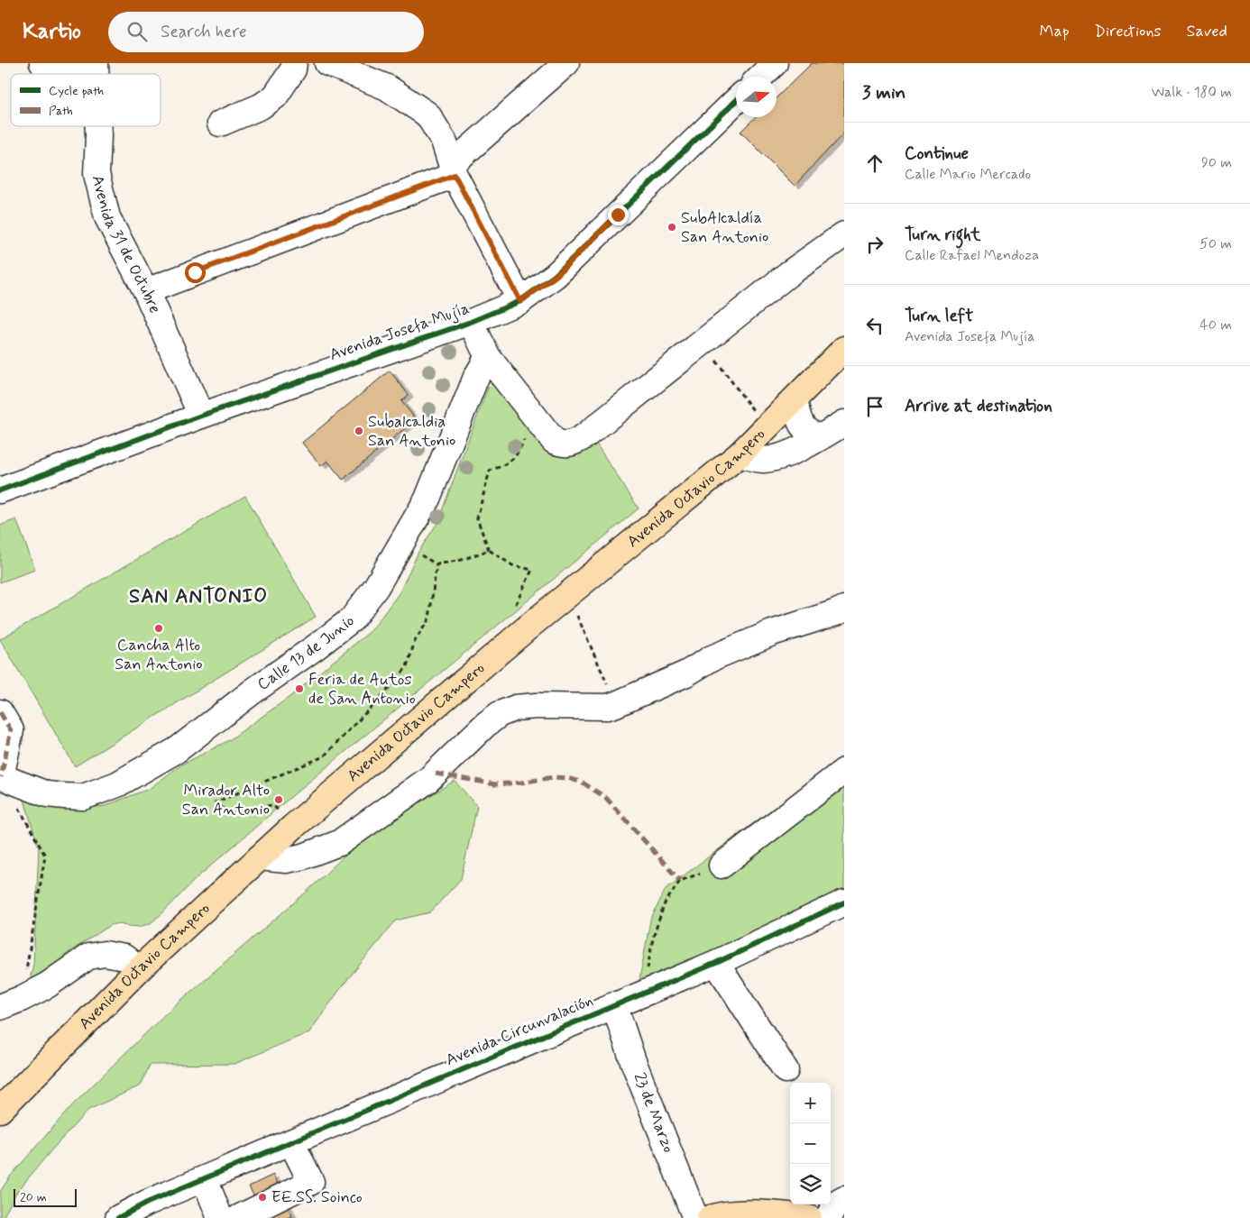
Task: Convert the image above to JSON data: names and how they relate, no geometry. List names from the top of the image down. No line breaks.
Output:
{"streets":{"main road":["Avenida Octavio Campero"],"street":["Avenida 31 de Octubre","Avenida Josefa Mujía","Calle 13 de Junio","Avenida Circunvalación","23 de Marzo"]},"crossings":[["Avenida 31 de Octubre","Avenida Josefa Mujía"],["Avenida Circunvalación","23 de Marzo"]],"districts":["SAN ANTONIO"],"places":["SubAlcaldía San Antonio","Subalcaldia San Antonio","Cancha Alto San Antonio","Feria de Autos de San Antonio","Mirador Alto San Antonio","EE.SS. Soinco"],"legend":["Cycle path","Path"],"scale_bar":"20 m","north":"right","page":{"header":"Kartio","search":"Search here","nav":["Map","Directions","Saved"],"heading":["3 min","Walk · 180 m"],"list":[["Continue","Calle Mario Mercado","90 m"],["Turn right","Calle Rafael Mendoza","50 m"],["Turn left","Avenida Josefa Mujía","40 m"],"Arrive at destination"],"map_buttons":["+","−"],"scale":"20 m"}}
